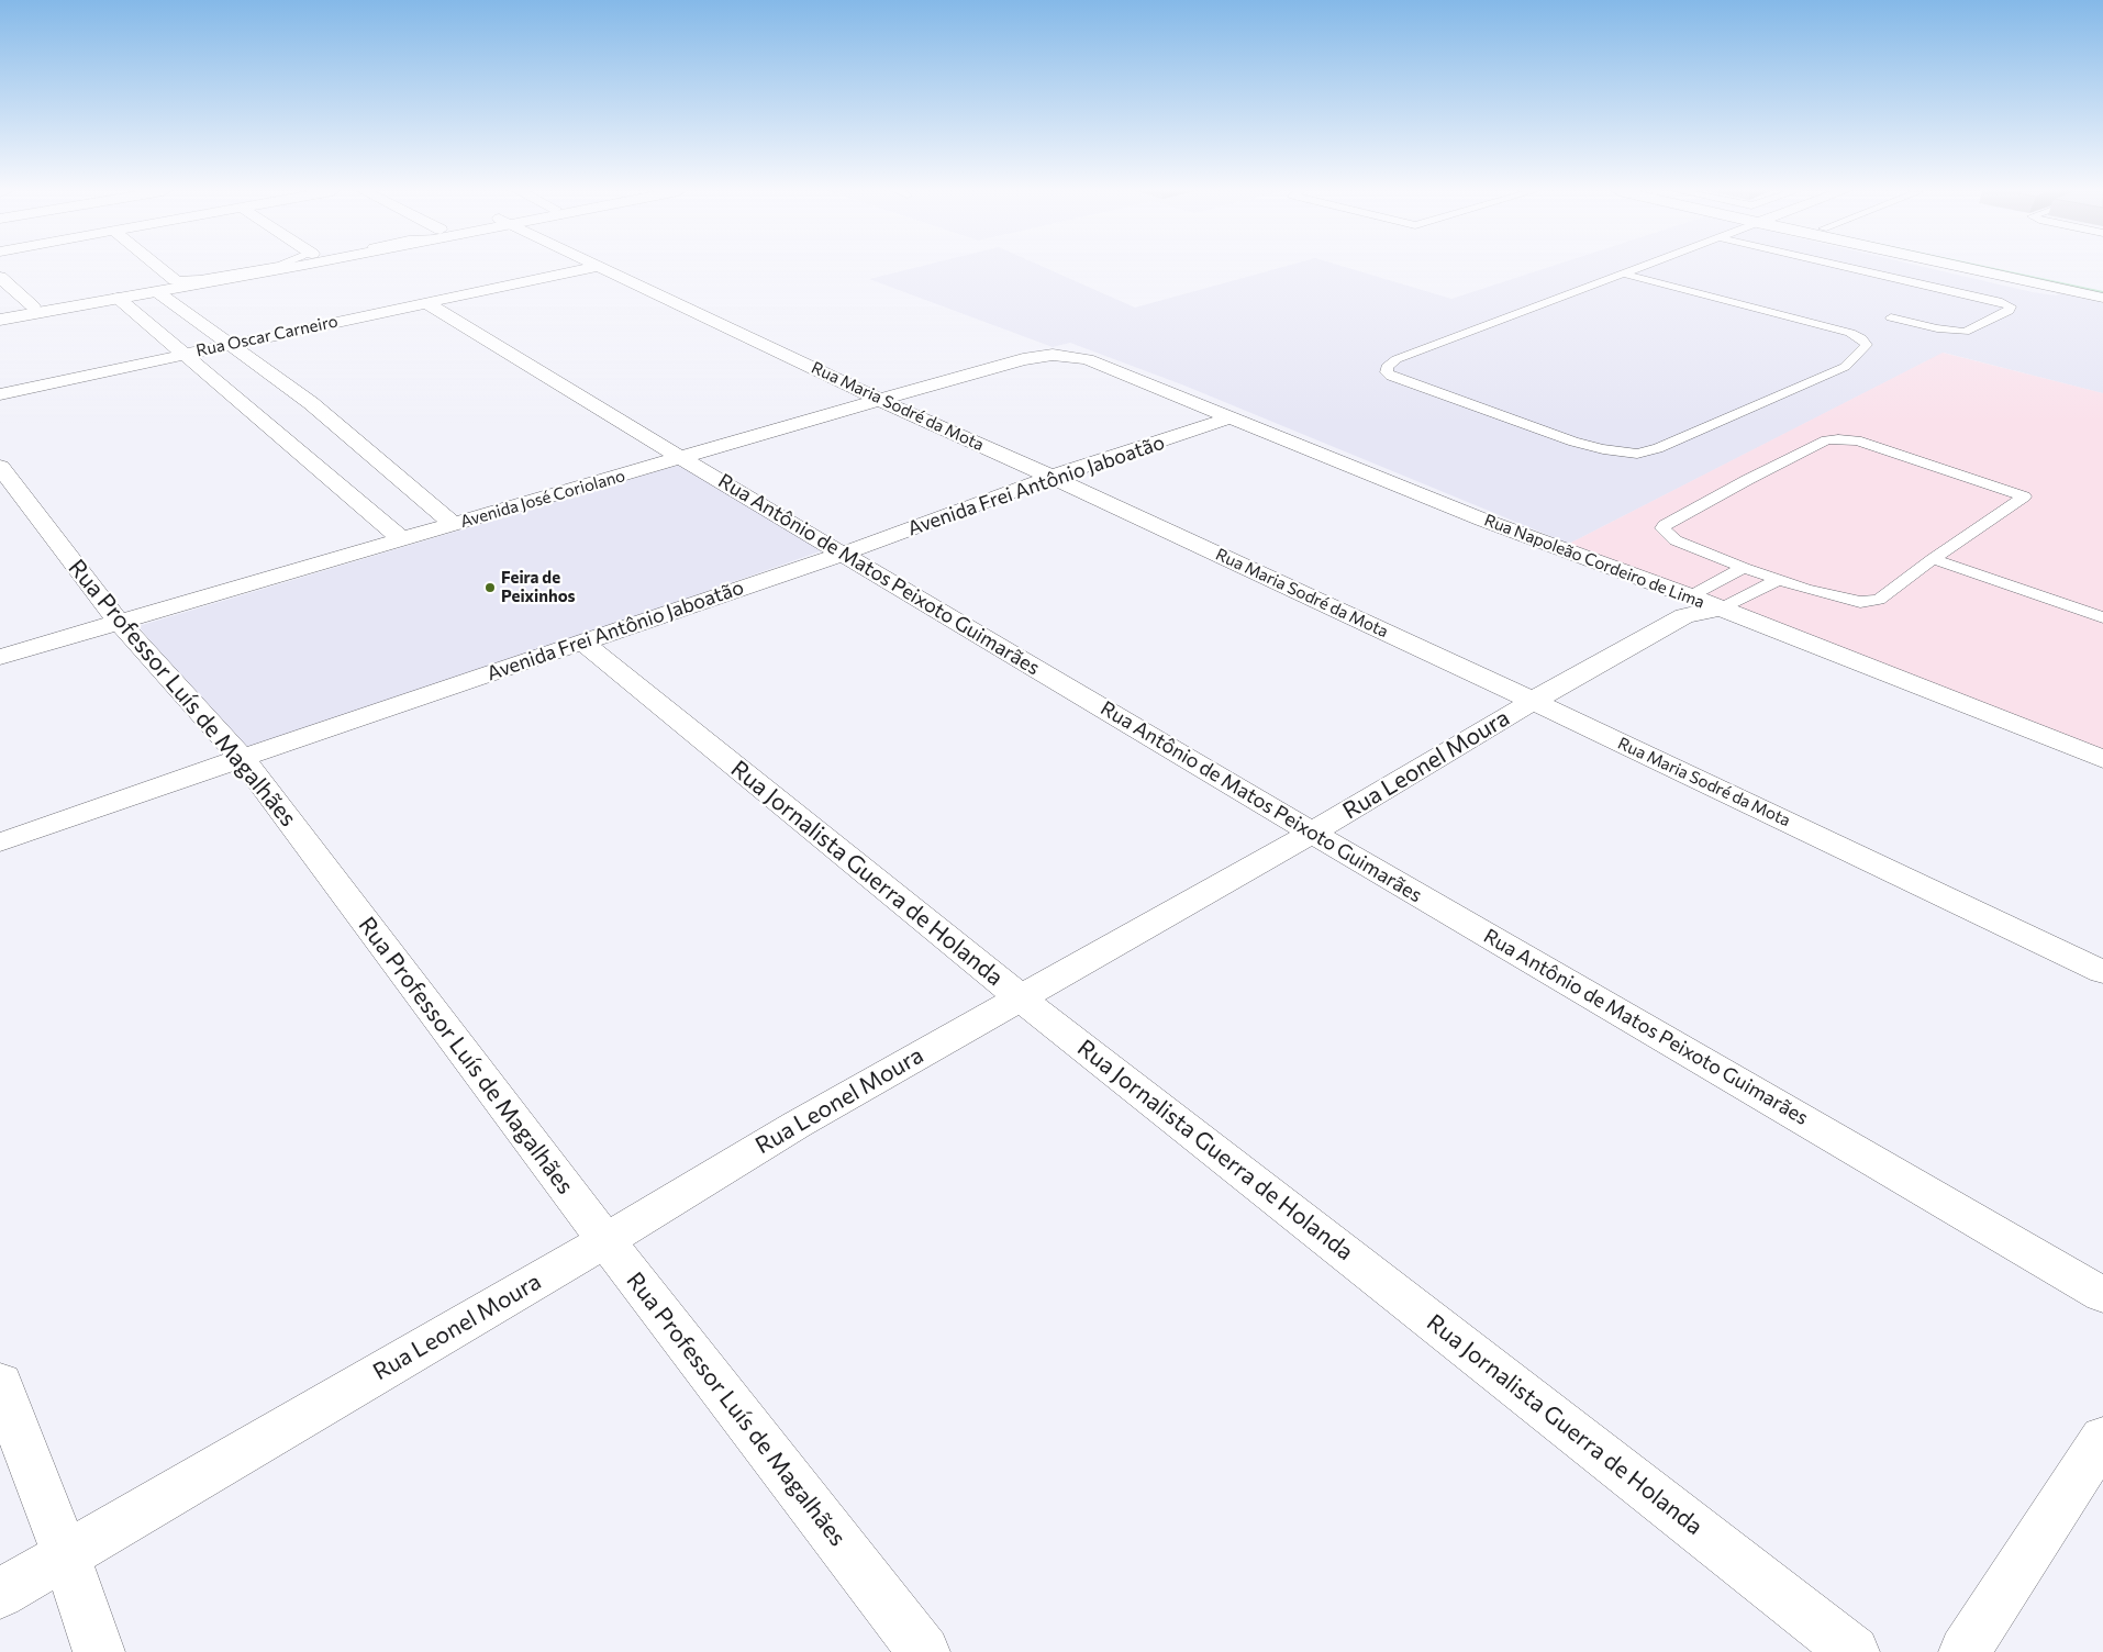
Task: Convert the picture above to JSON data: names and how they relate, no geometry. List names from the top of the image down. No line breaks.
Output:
{"streets":{"street":["Rua Oscar Carneiro","Rua Maria Sodré da Mota","Avenida Frei Antônio Jaboatão","Avenida José Coriolano","Rua Napoleão Cordeiro de Lima","Rua Antônio de Matos Peixoto Guimarães","Rua Professor Luís de Magalhães","Rua Leonel Moura","Rua Jornalista Guerra de Holanda"]},"crossings":[["Rua Oscar Carneiro","Rua Antônio de Matos Peixoto Guimarães"],["Rua Maria Sodré da Mota","Avenida Frei Antônio Jaboatão"],["Rua Maria Sodré da Mota","Avenida José Coriolano"],["Rua Maria Sodré da Mota","Rua Leonel Moura"],["Avenida Frei Antônio Jaboatão","Rua Napoleão Cordeiro de Lima"],["Avenida Frei Antônio Jaboatão","Rua Antônio de Matos Peixoto Guimarães"],["Avenida Frei Antônio Jaboatão","Rua Professor Luís de Magalhães"],["Avenida Frei Antônio Jaboatão","Rua Jornalista Guerra de Holanda"],["Avenida José Coriolano","Rua Napoleão Cordeiro de Lima"],["Avenida José Coriolano","Rua Antônio de Matos Peixoto Guimarães"],["Avenida José Coriolano","Rua Professor Luís de Magalhães"],["Rua Napoleão Cordeiro de Lima","Rua Leonel Moura"],["Rua Antônio de Matos Peixoto Guimarães","Rua Leonel Moura"],["Rua Professor Luís de Magalhães","Rua Leonel Moura"],["Rua Leonel Moura","Rua Jornalista Guerra de Holanda"]],"places":["Feira de Peixinhos"]}
